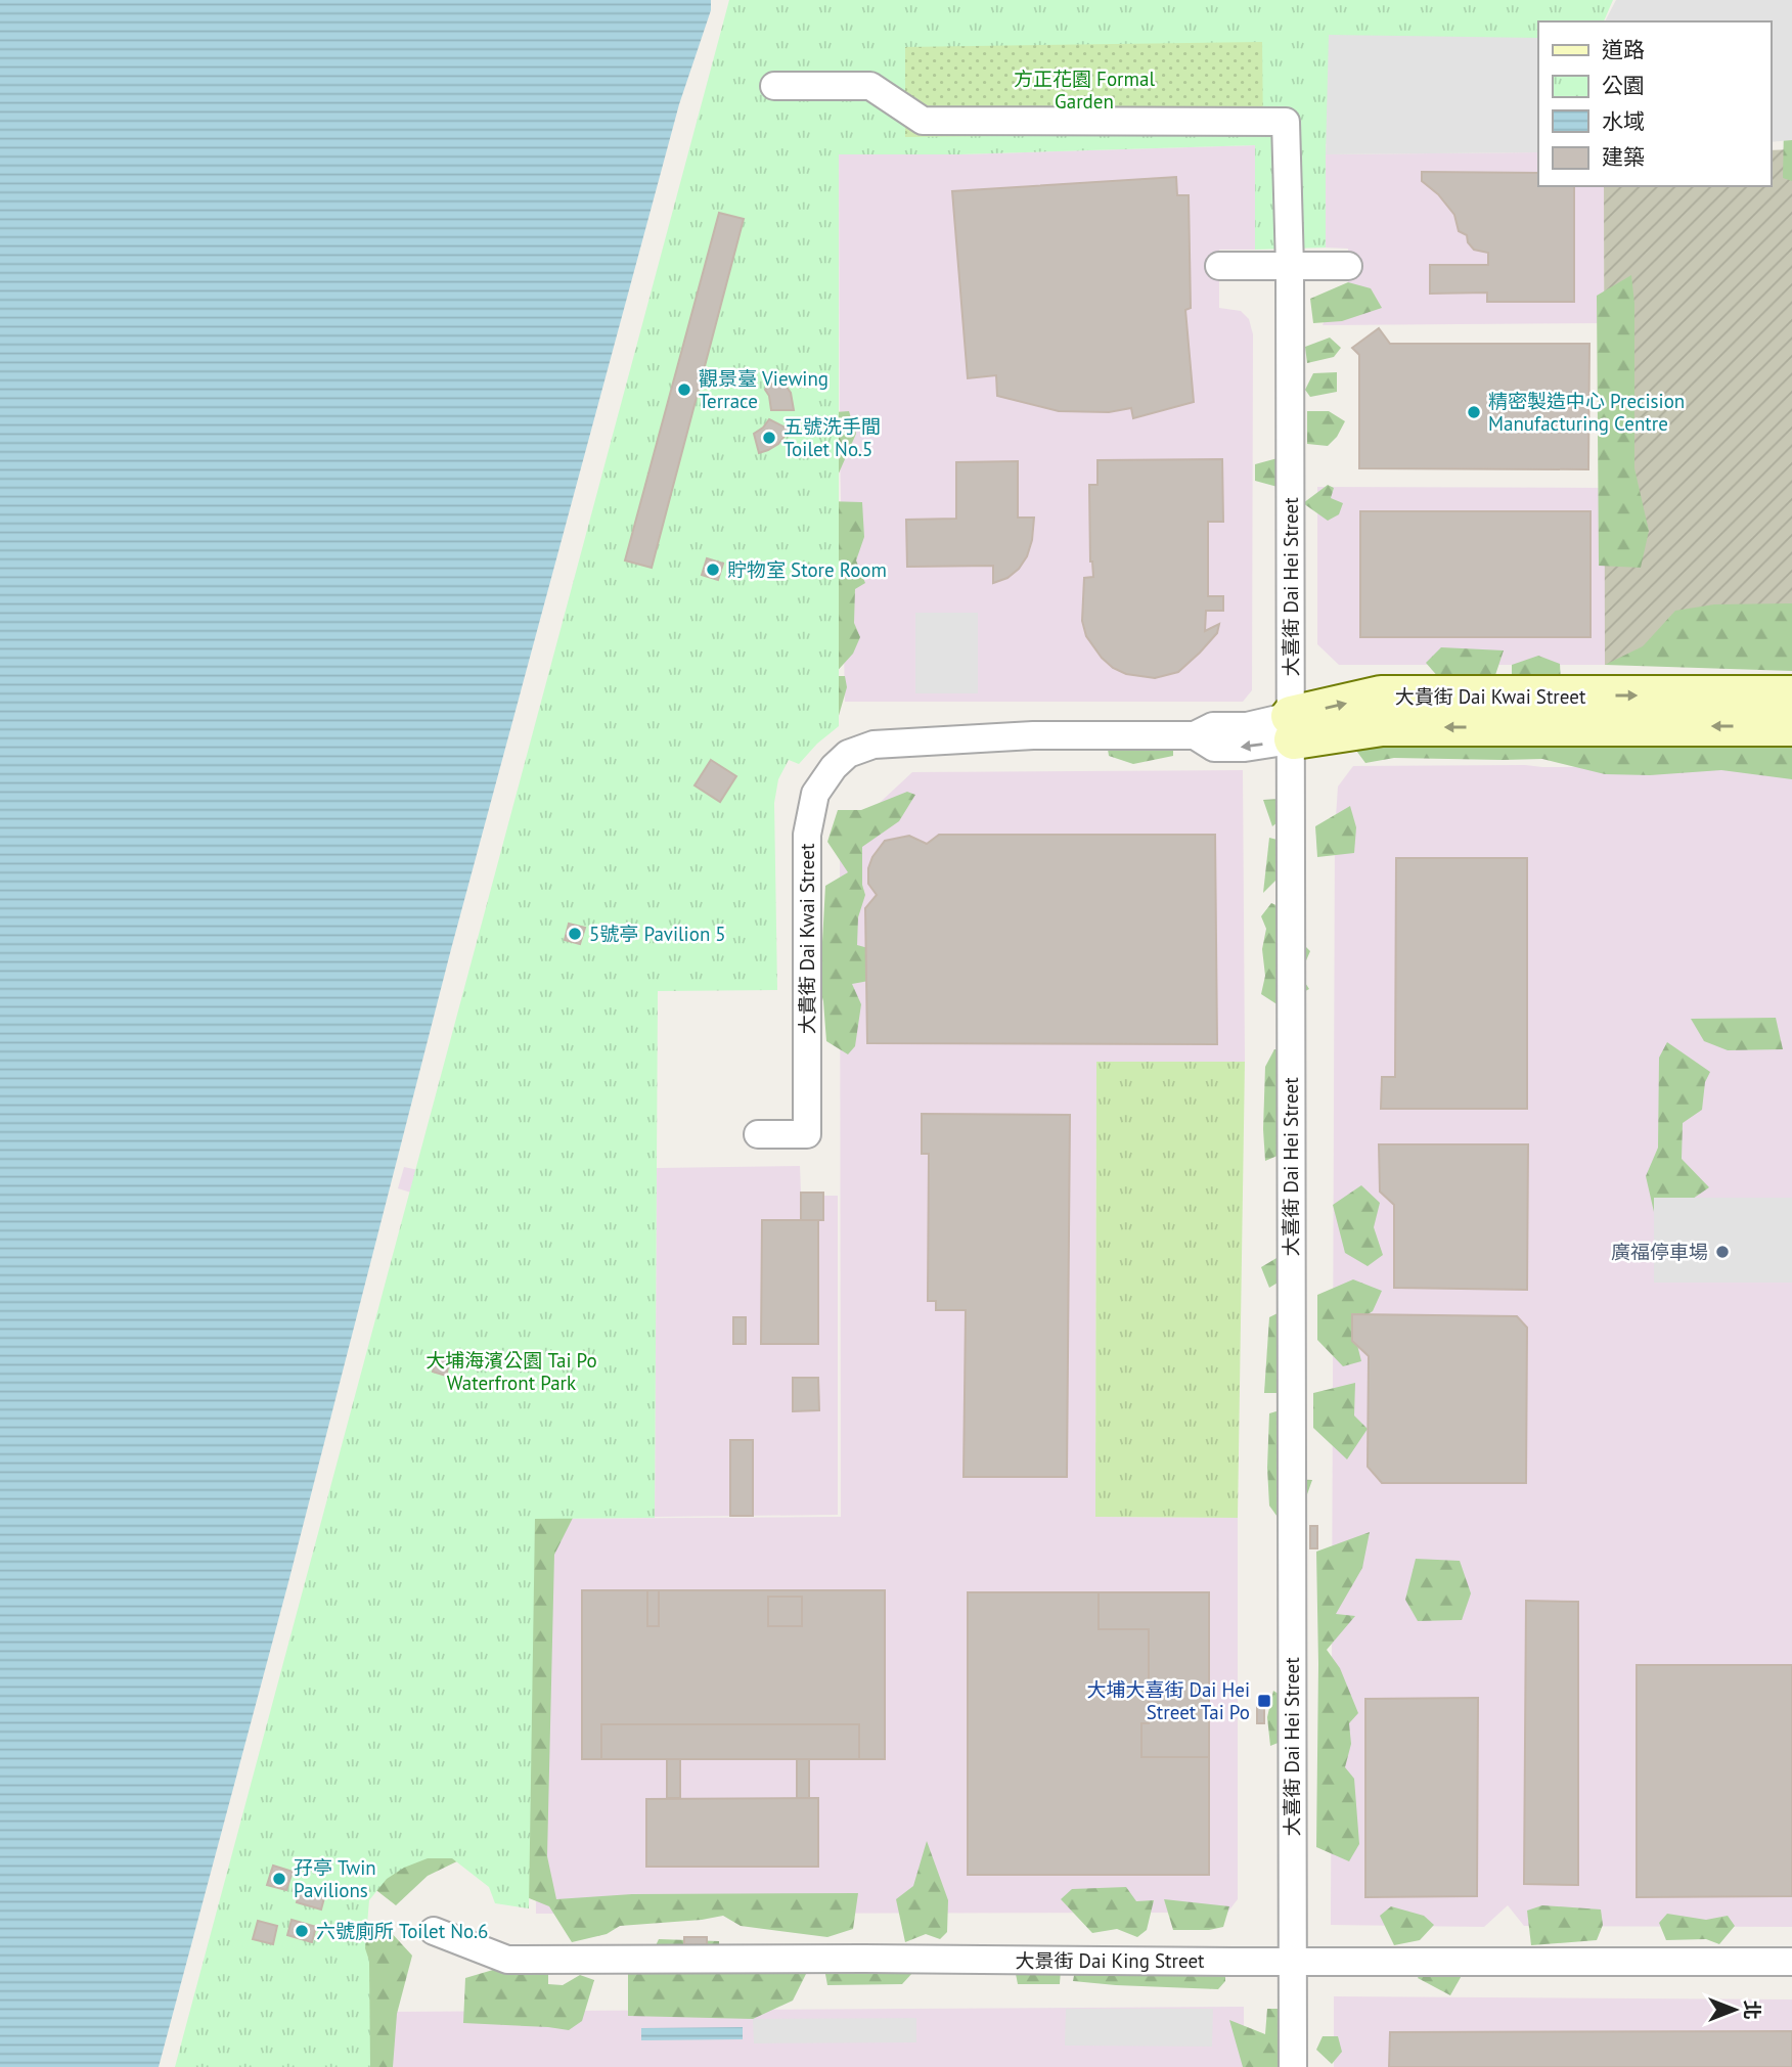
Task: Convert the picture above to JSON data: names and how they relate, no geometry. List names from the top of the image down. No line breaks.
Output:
{"streets":{"street":["大喜街 Dai Hei Street","大貴街 Dai Kwai Street","大景街 Dai King Street"]},"crossings":[["大喜街 Dai Hei Street","大貴街 Dai Kwai Street"],["大喜街 Dai Hei Street","大景街 Dai King Street"]],"parks":["方正花園 Formal Garden","大埔海濱公園 Tai Po Waterfront Park"],"places":{"other":["觀景臺 Viewing Terrace","精密製造中心 Precision Manufacturing Centre","五號洗手間 Toilet No.5","貯物室 Store Room","5號亭 Pavilion 5","廣福停車場","孖亭 Twin Pavilions","六號廁所 Toilet No.6"],"transit":["大埔大喜街 Dai Hei Street Tai Po"]},"legend":["道路","公園","水域","建築"],"north":"right"}
